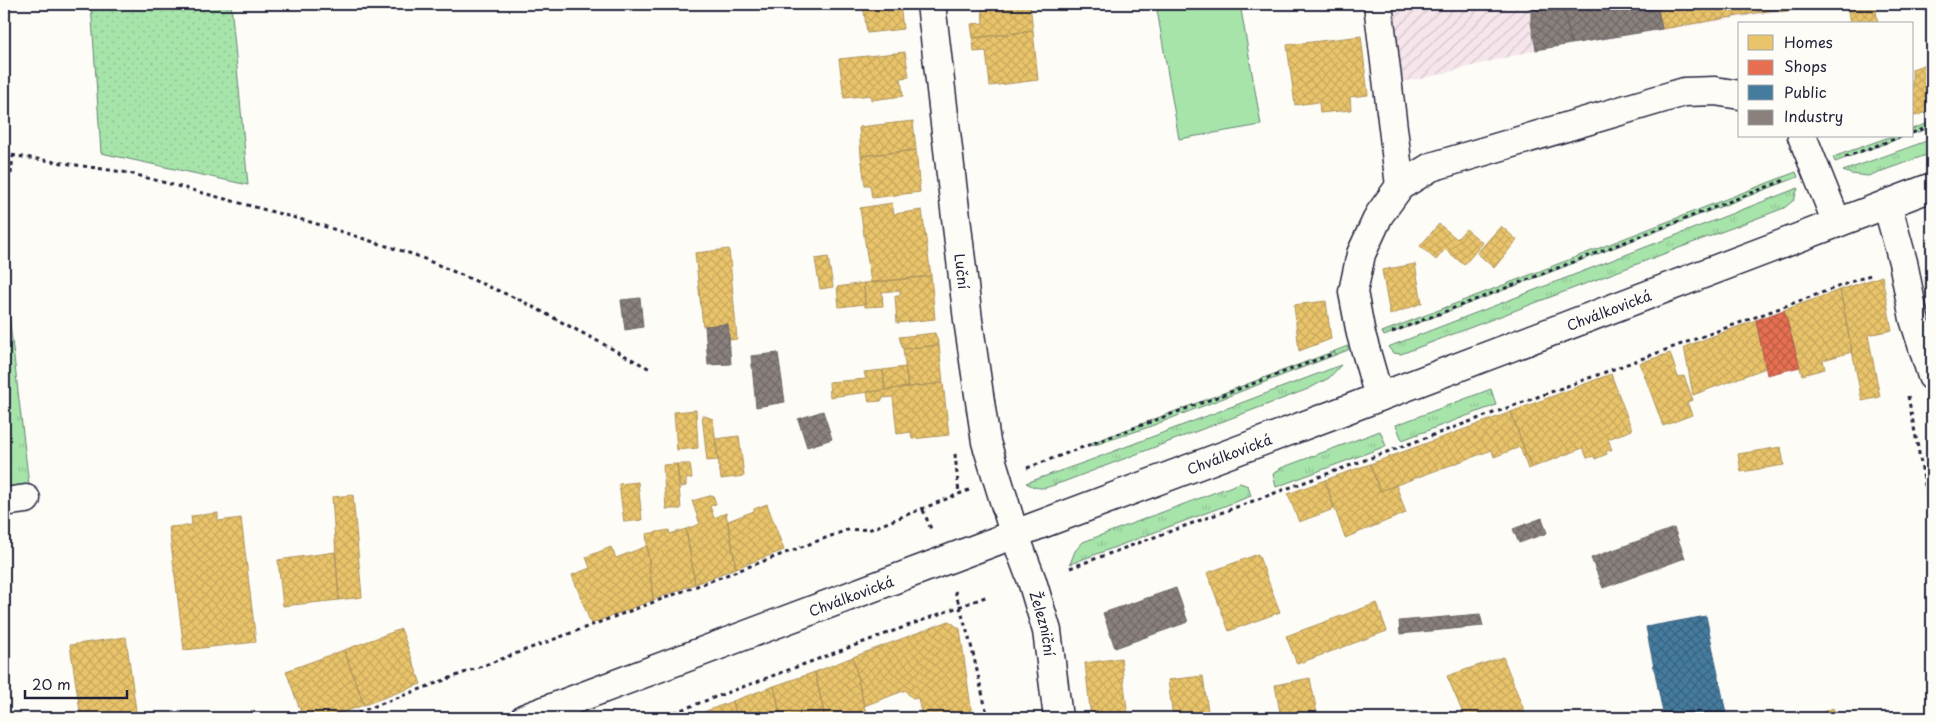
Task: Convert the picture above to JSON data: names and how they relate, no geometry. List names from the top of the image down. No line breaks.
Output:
{"streets":{"main road":["Luční","Chválkovická","Železniční"]},"crossings":[["Luční","Chválkovická"],["Luční","Železniční"],["Chválkovická","Železniční"]],"legend":["Homes","Shops","Public","Industry"],"scale_bar":"20 m"}
